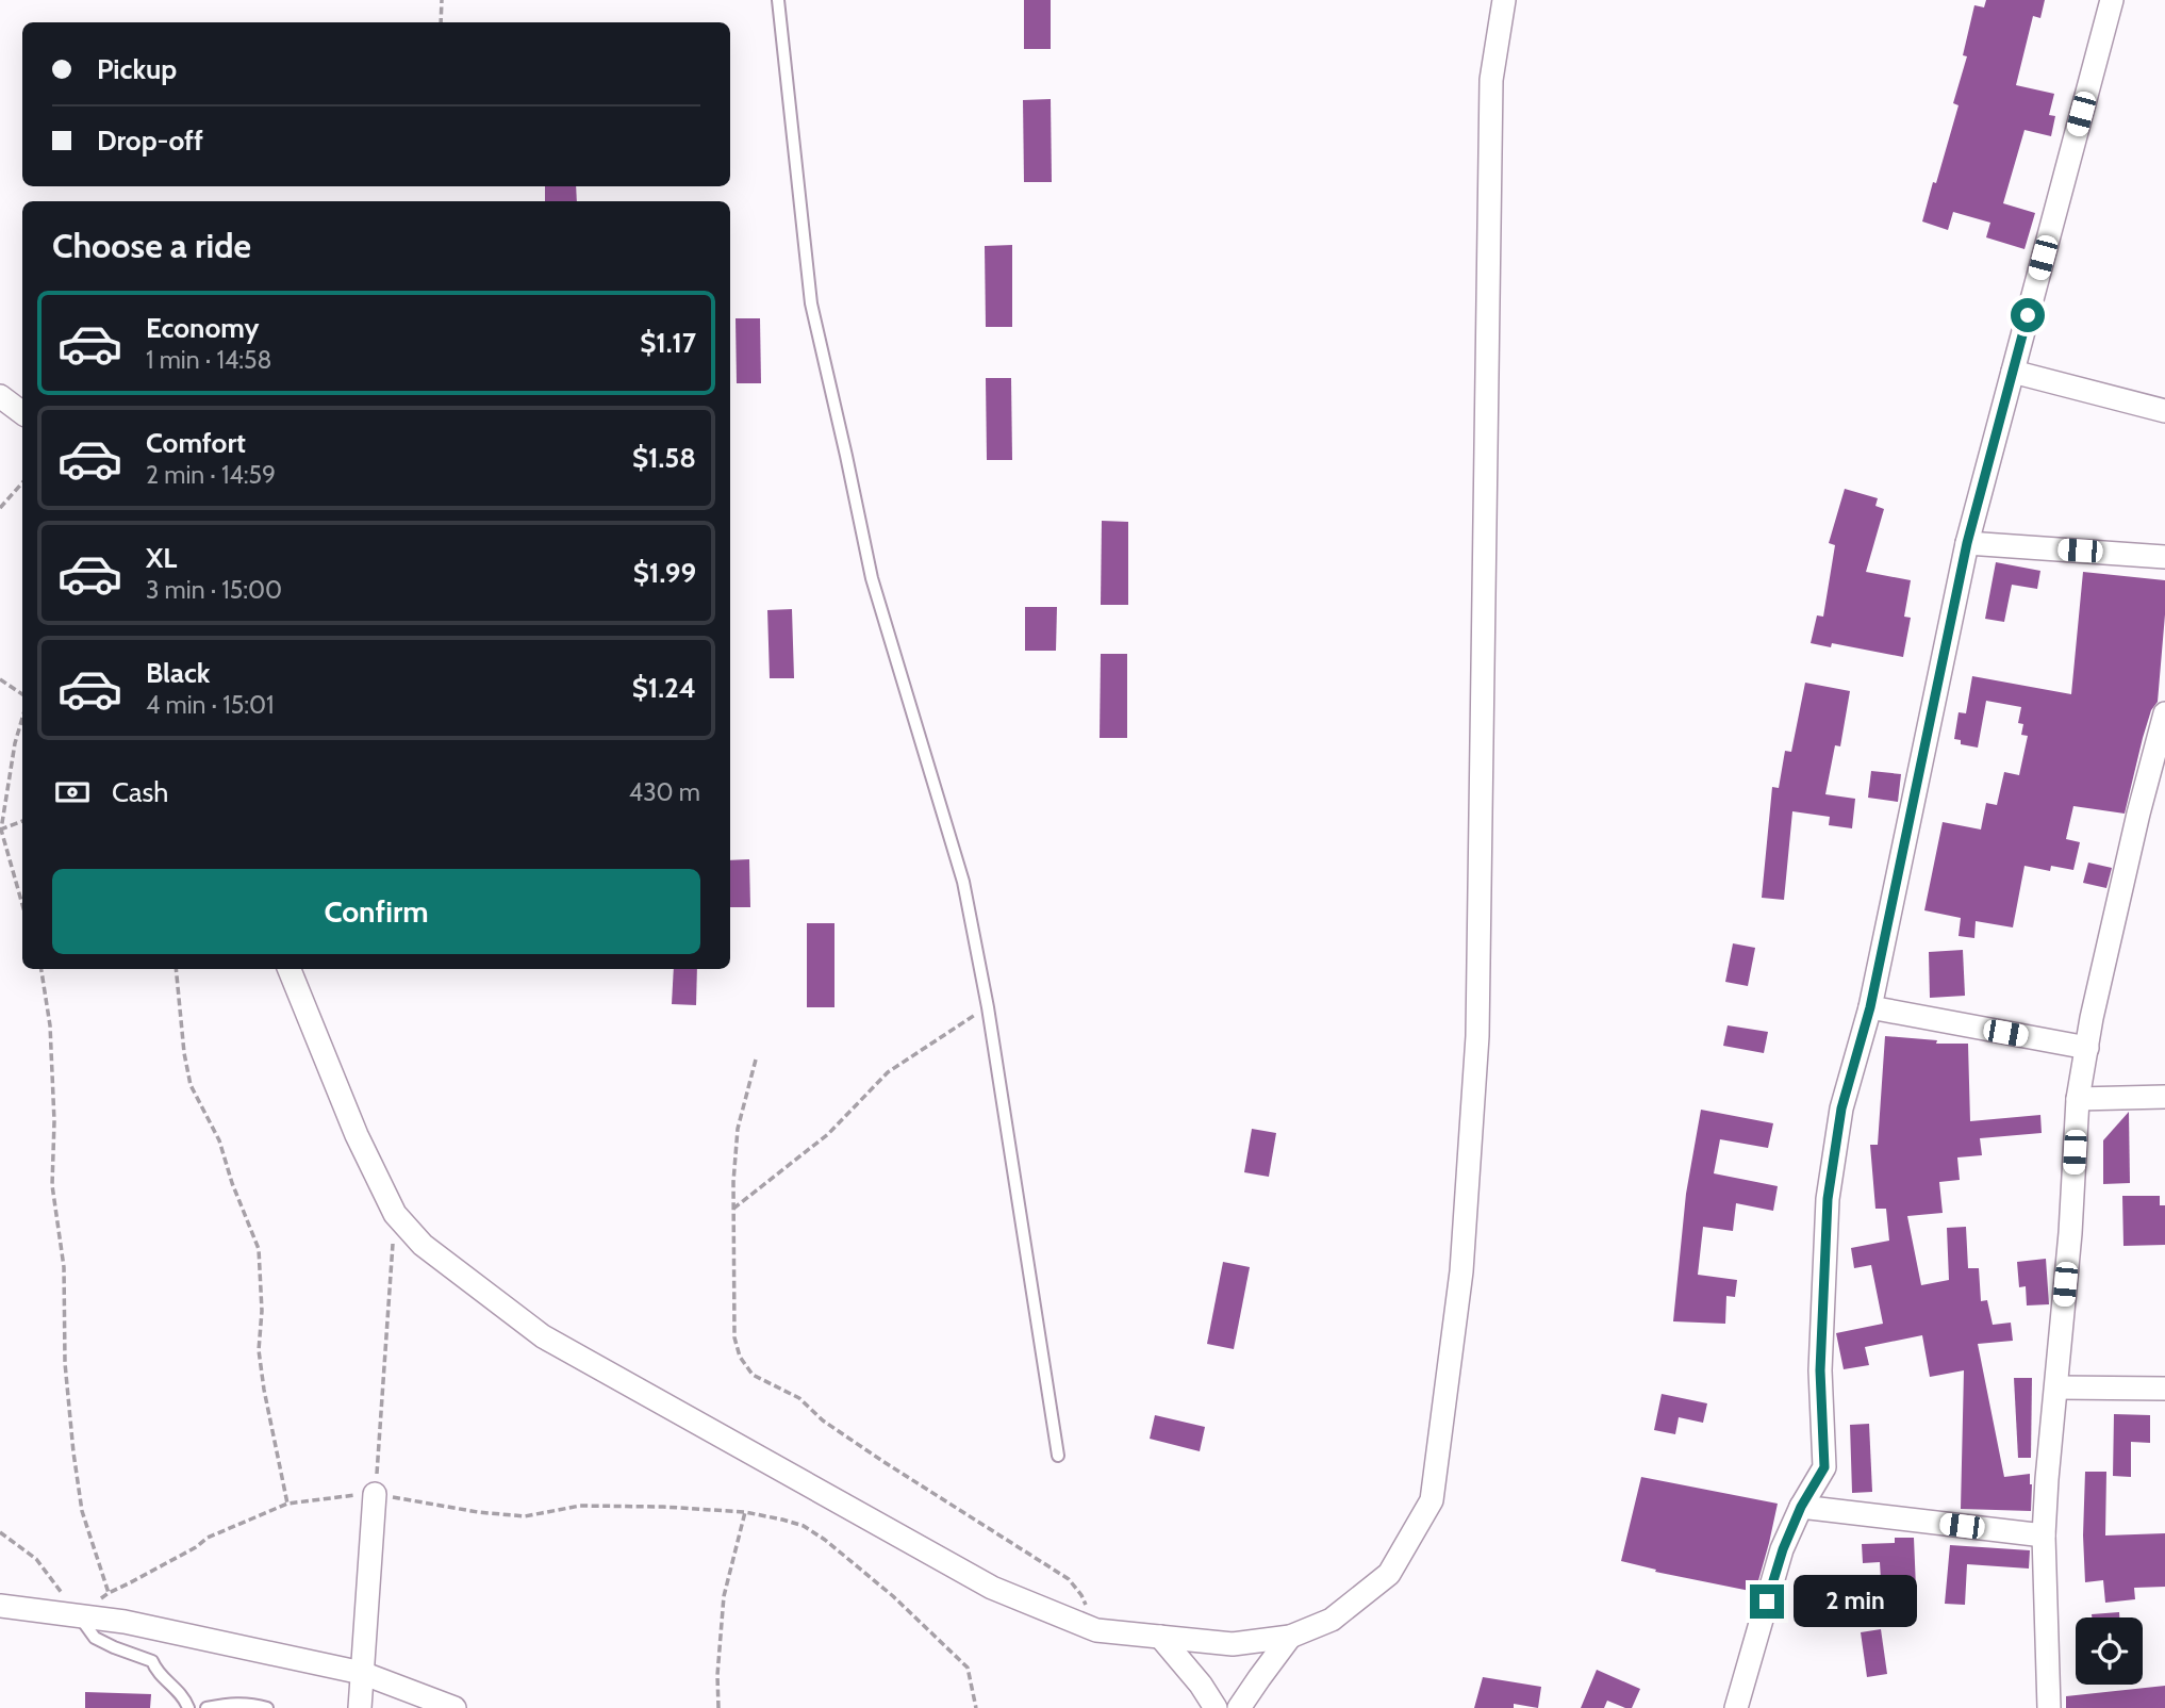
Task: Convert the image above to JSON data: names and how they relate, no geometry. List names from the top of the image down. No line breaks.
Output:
{"page":{"banner":["Pickup","Drop-off"],"heading":"Choose a ride","list":[{"name":"Economy","note":"1 min · 14:58","value":"$1.17"},{"name":"Comfort","note":"2 min · 14:59","value":"$1.58"},{"name":"XL","note":"3 min · 15:00","value":"$1.99"},{"name":"Black","note":"4 min · 15:01","value":"$1.24"}],"pay":["Cash","430 m"],"buttons":"Confirm","bubble":"2 min"}}
